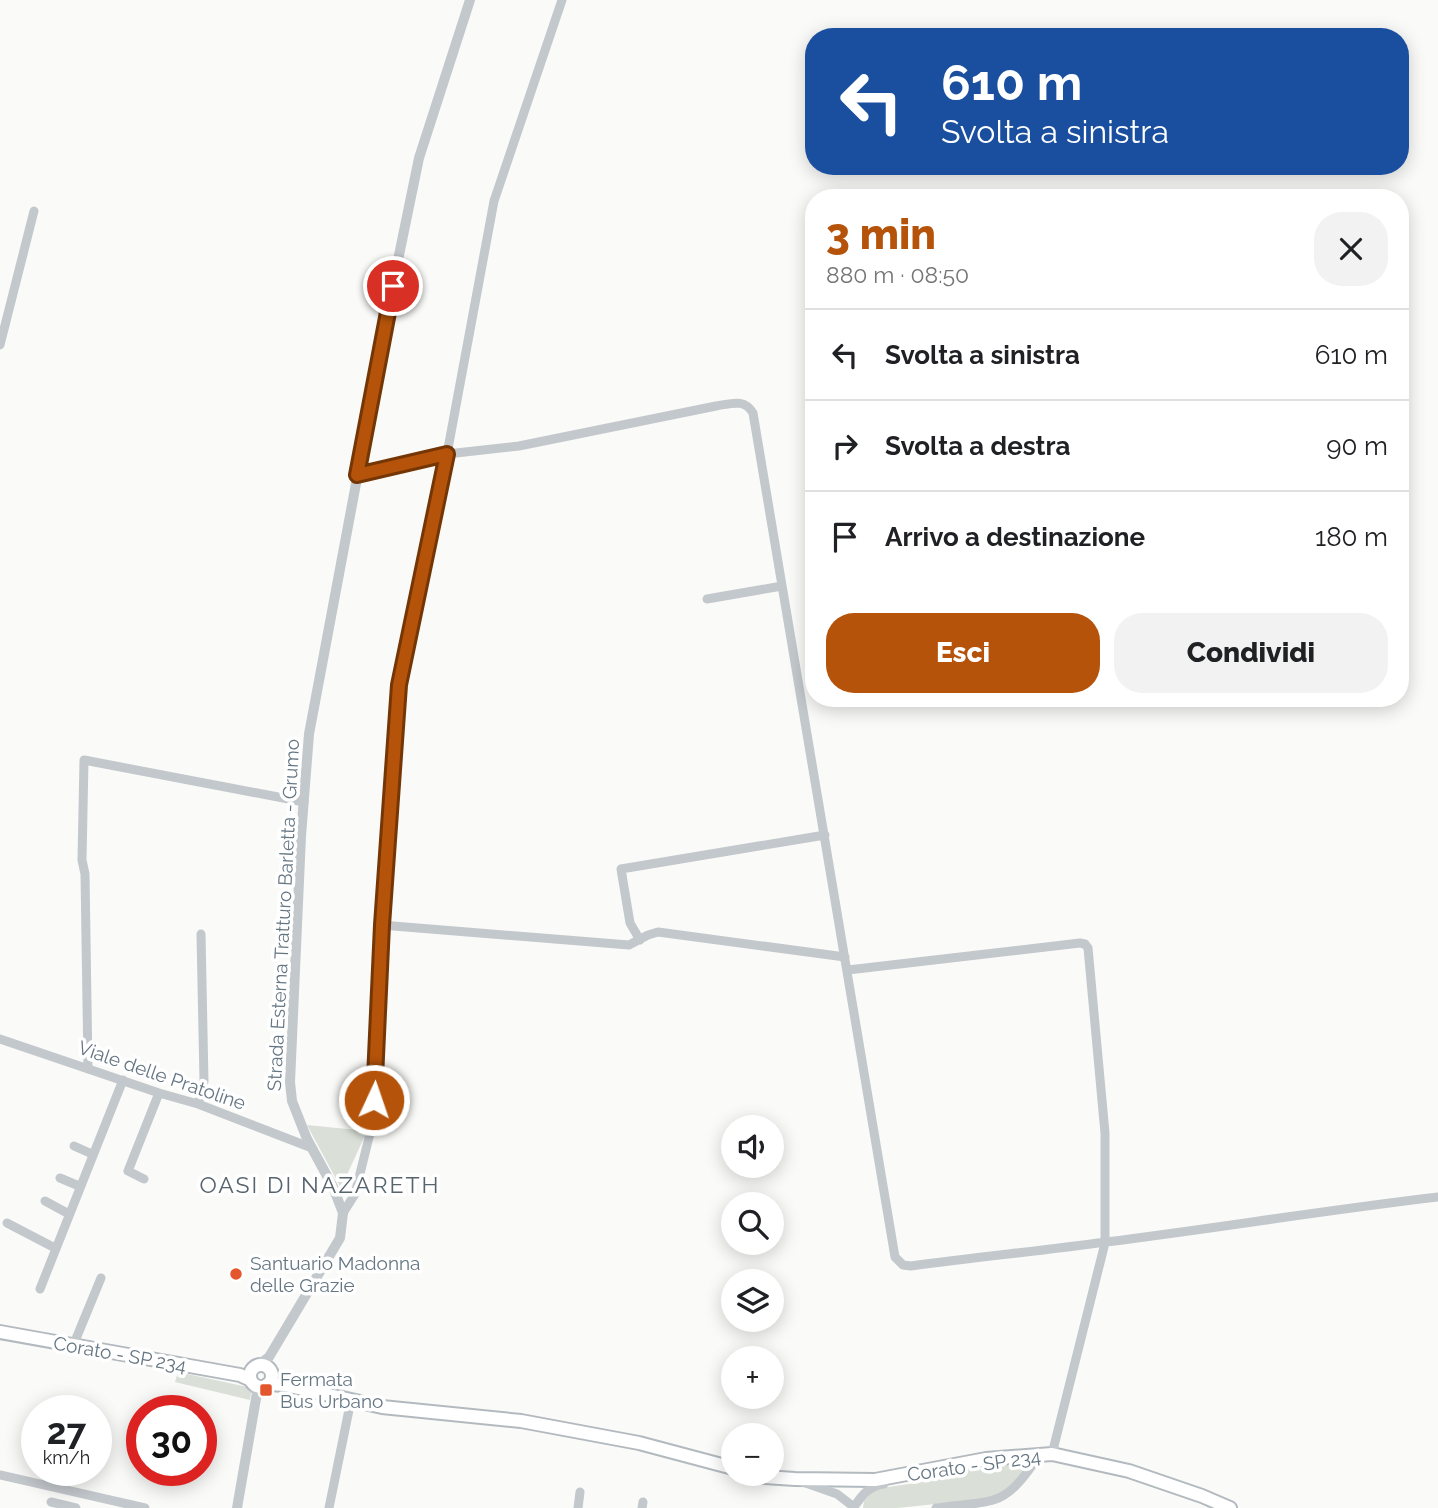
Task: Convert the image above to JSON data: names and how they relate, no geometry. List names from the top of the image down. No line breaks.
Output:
{"streets":{"main road":["Corato - SP 234"],"street":["Strada Esterna Tratturo Barletta - Grumo","Viale delle Pratoline"]},"crossings":[["Strada Esterna Tratturo Barletta - Grumo","Viale delle Pratoline"]],"districts":["OASI DI NAZARETH"],"places":{"other":["Santuario Madonna delle Grazie"],"transit":["Fermata Bus Urbano"]},"page":{"turn":["610 m","Svolta a sinistra"],"heading":["3 min","880 m · 08:50"],"list":[{"name":"Svolta a sinistra","value":"610 m"},{"name":"Svolta a destra","value":"90 m"},{"name":"Arrivo a destinazione","value":"180 m"}],"buttons":["Esci","Condividi"],"map_buttons":["+","−"],"speed":"27 km/h","limit":"30"}}
